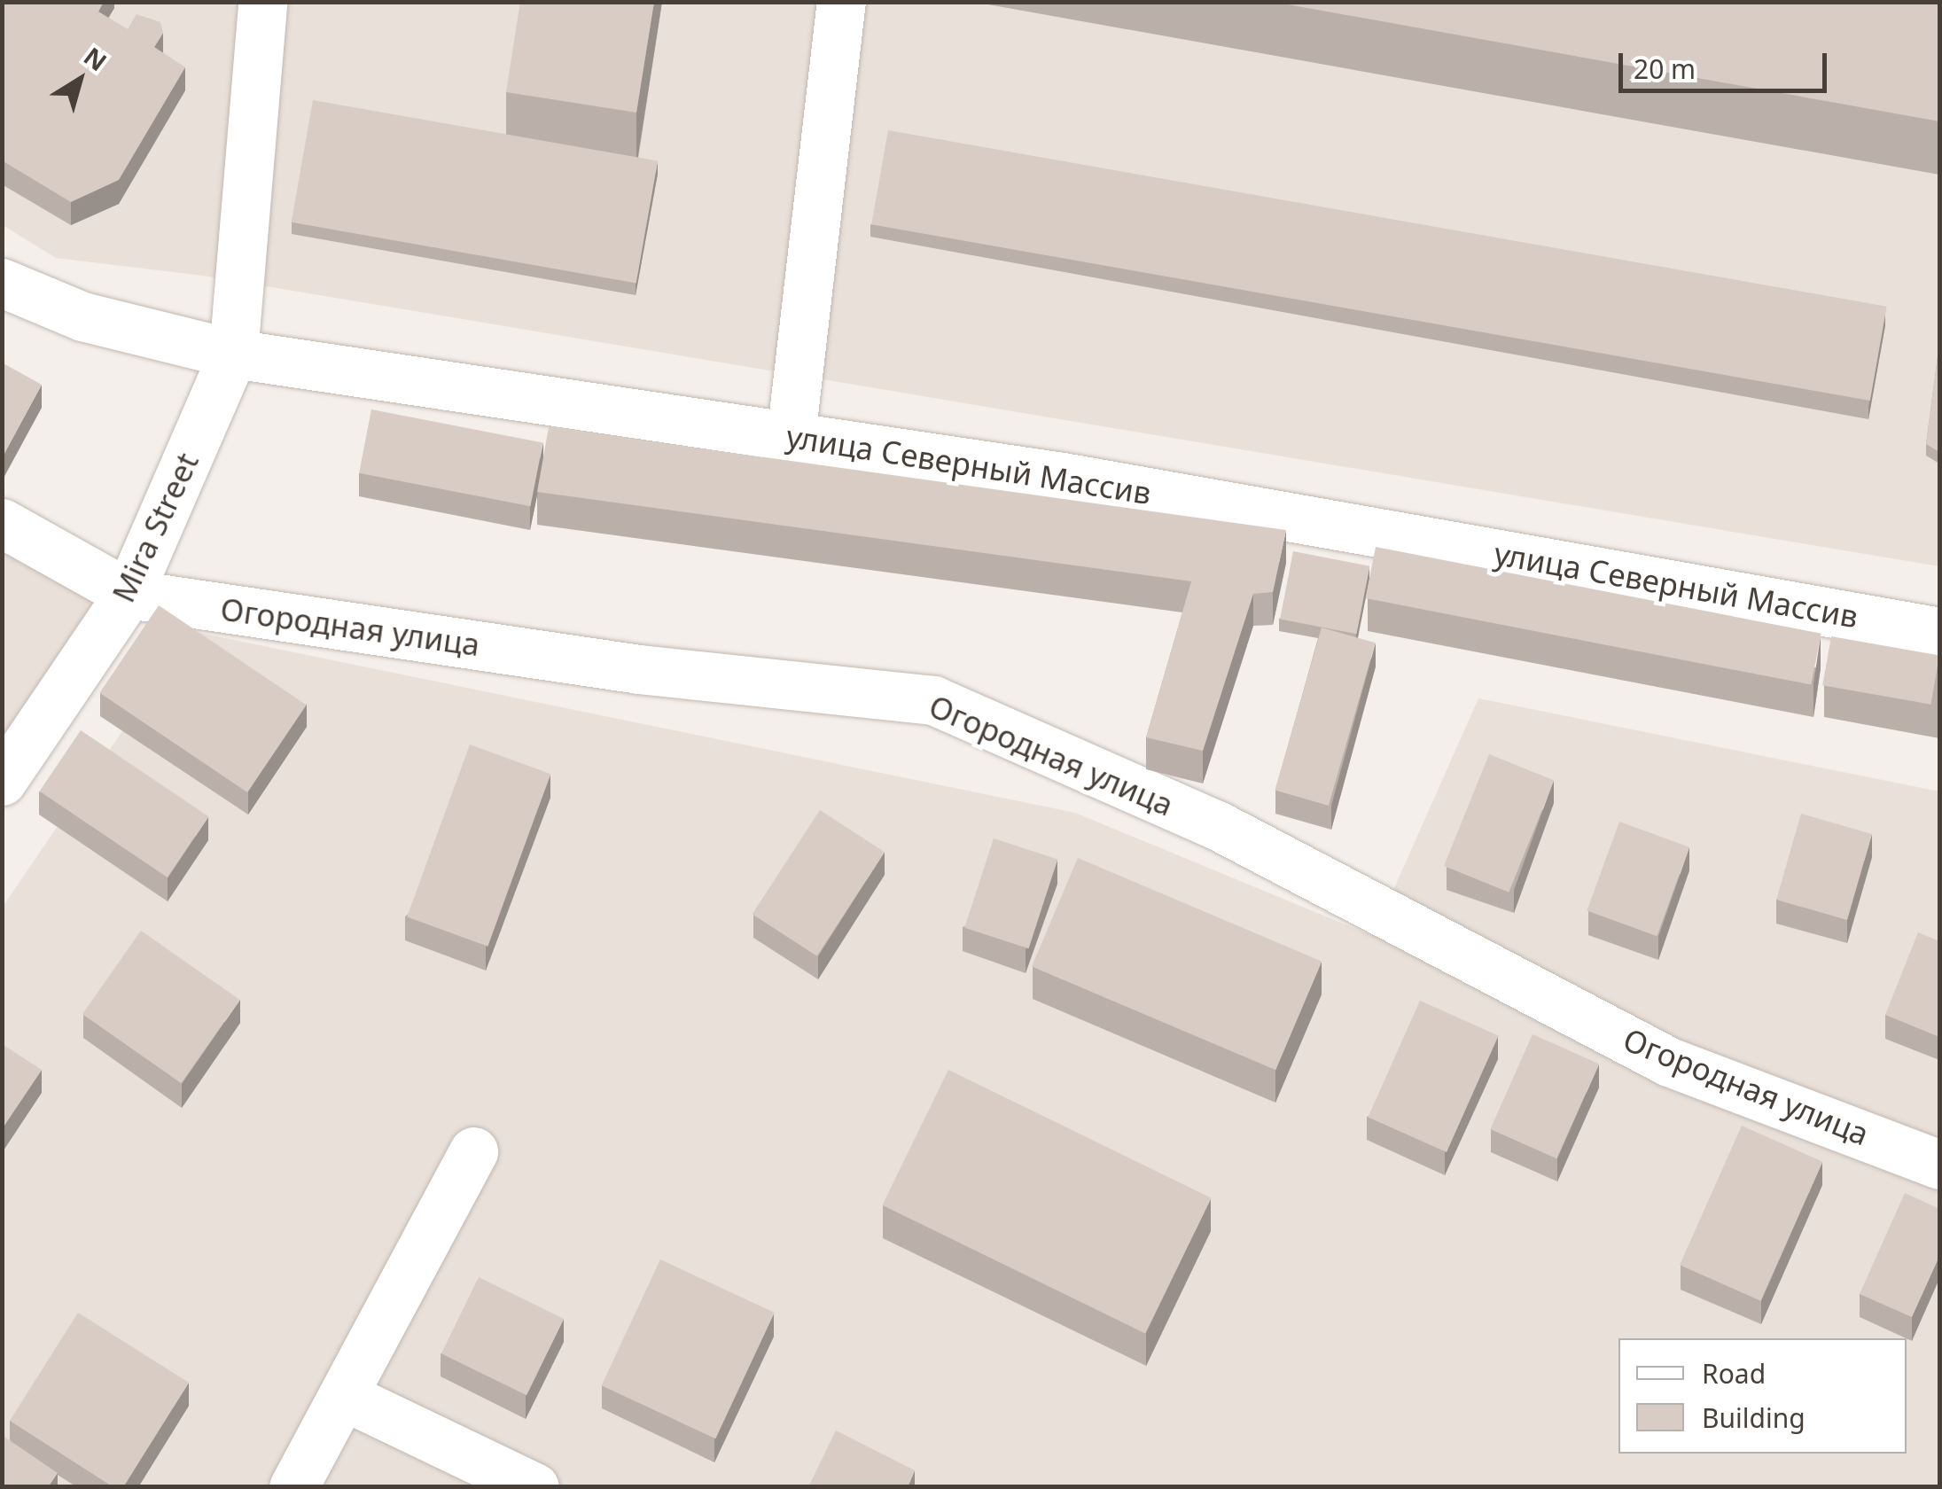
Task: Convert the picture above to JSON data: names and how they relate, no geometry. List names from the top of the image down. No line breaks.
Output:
{"streets":{"street":["улица Северный Массив","Mira Street","Огородная улица"]},"crossings":[["улица Северный Массив","Mira Street"],["Mira Street","Огородная улица"]],"legend":["Road","Building"],"scale_bar":"20 m","north":"top right"}
